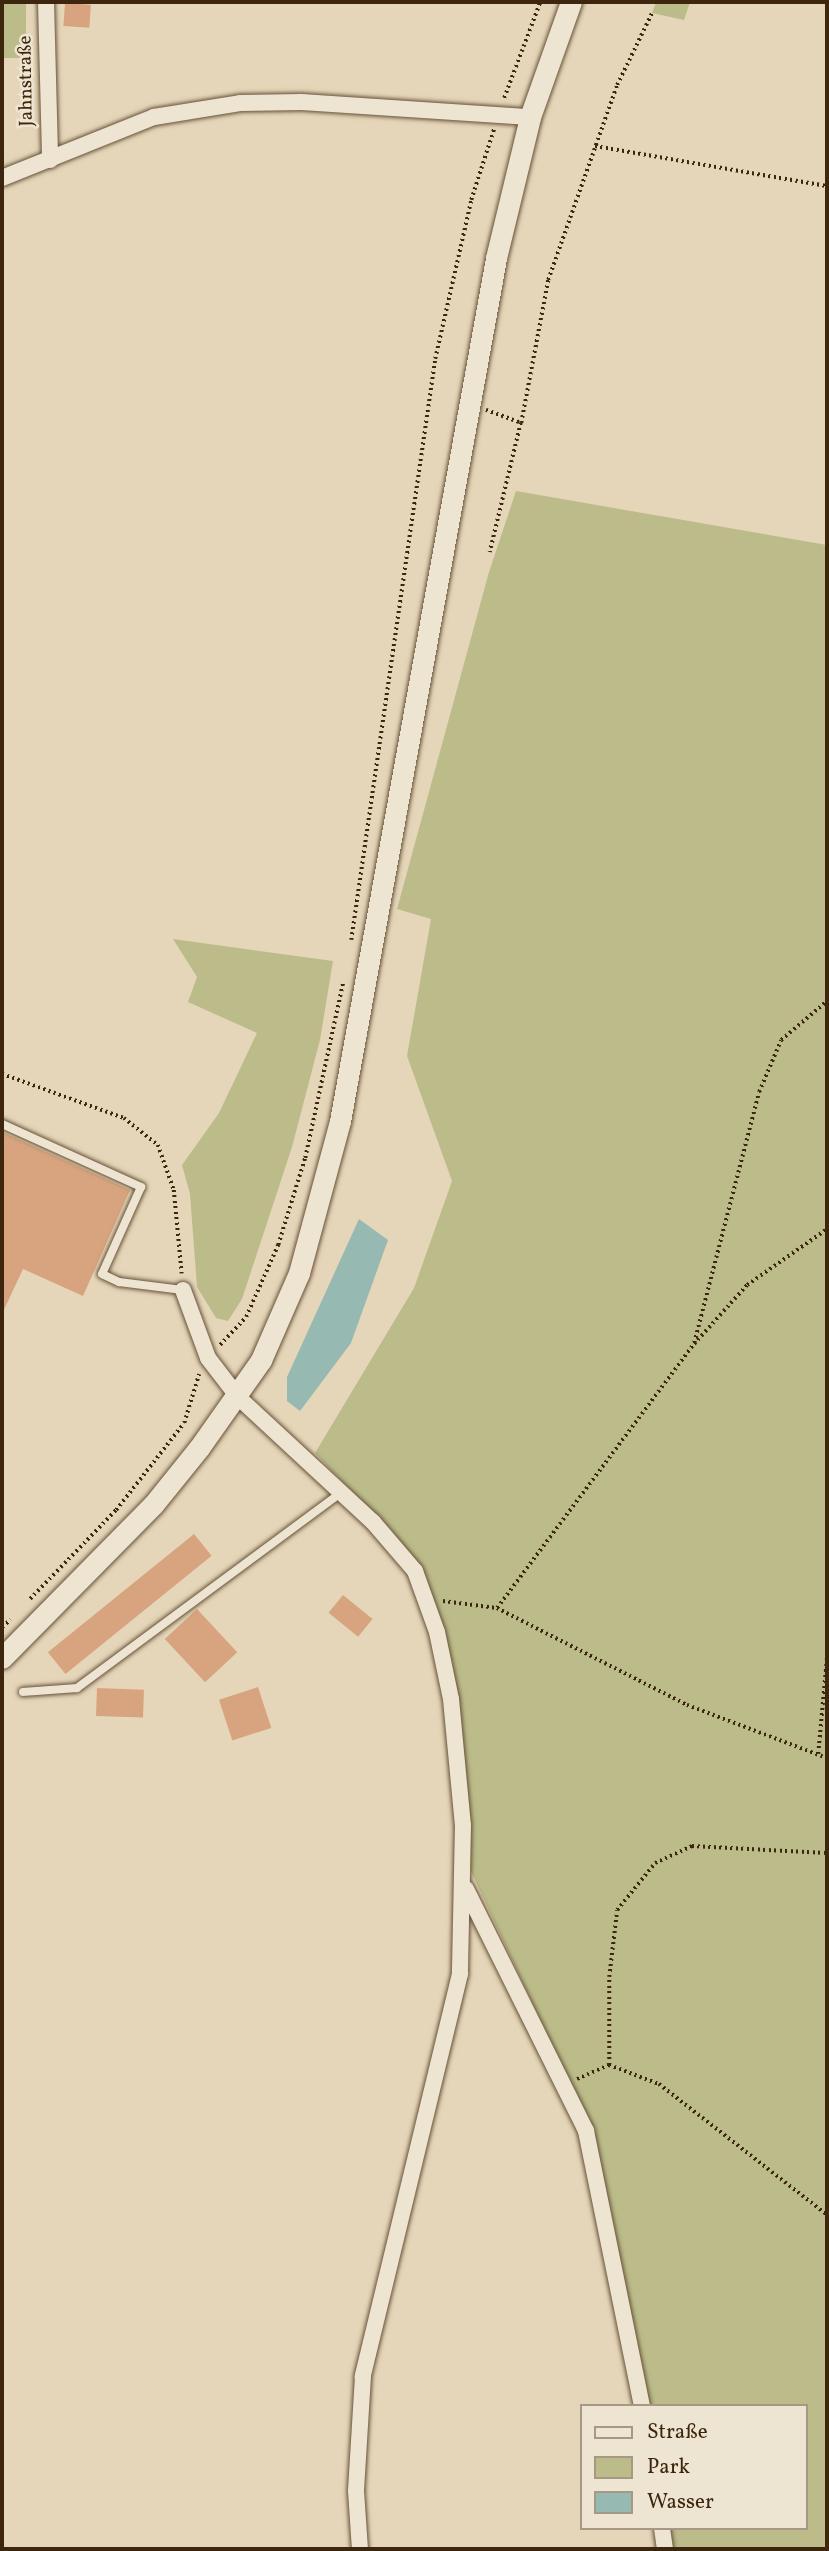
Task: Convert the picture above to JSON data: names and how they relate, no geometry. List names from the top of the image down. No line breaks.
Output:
{"streets":{"street":["Jahnstraße"]},"legend":["Straße","Park","Wasser"]}
